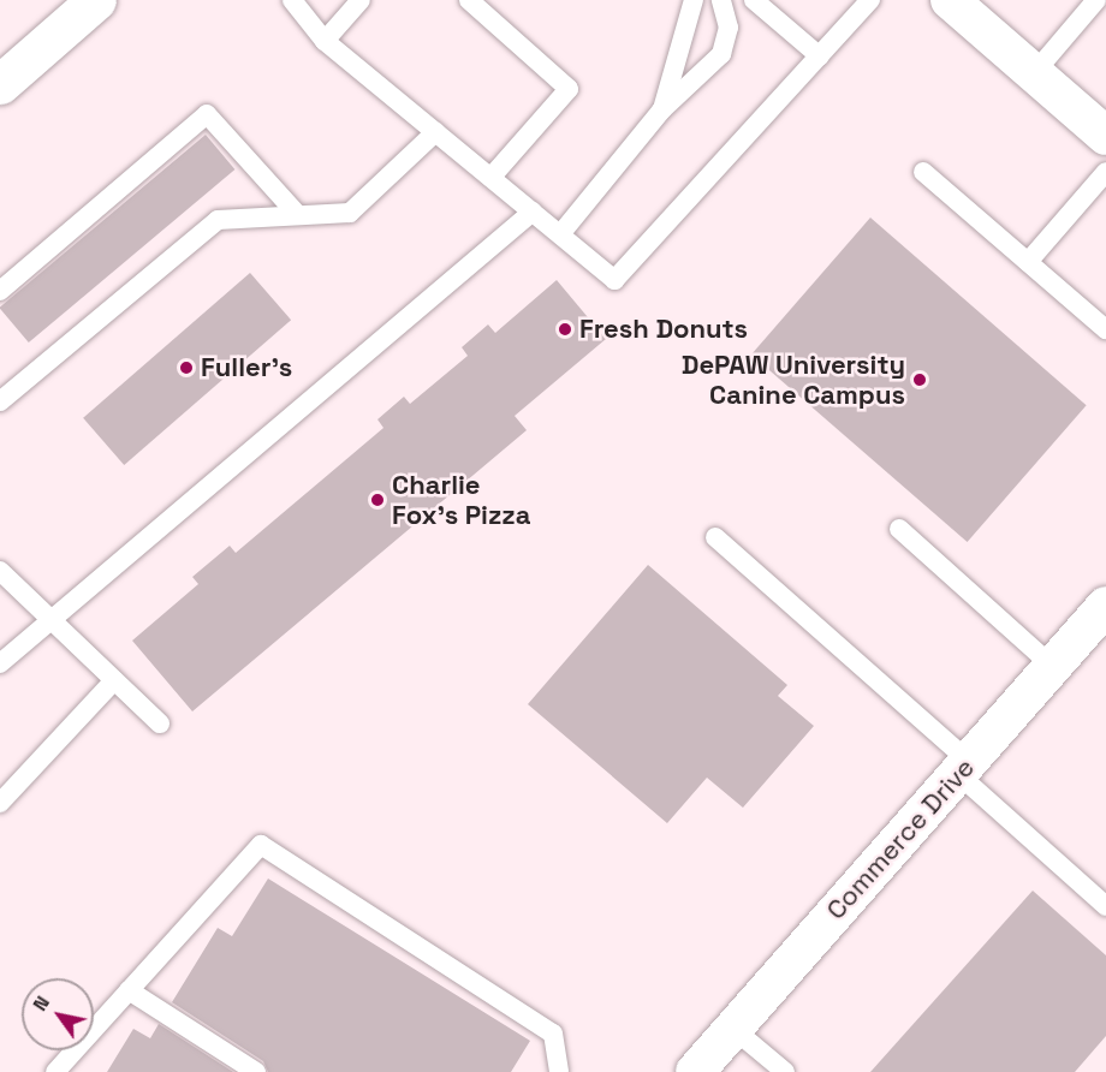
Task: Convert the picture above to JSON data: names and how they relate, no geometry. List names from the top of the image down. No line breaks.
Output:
{"streets":{"street":["Commerce Drive"]},"places":["Fresh Donuts","Fuller's","DePAW University Canine Campus","Charlie Fox's Pizza"],"north":"top left"}
